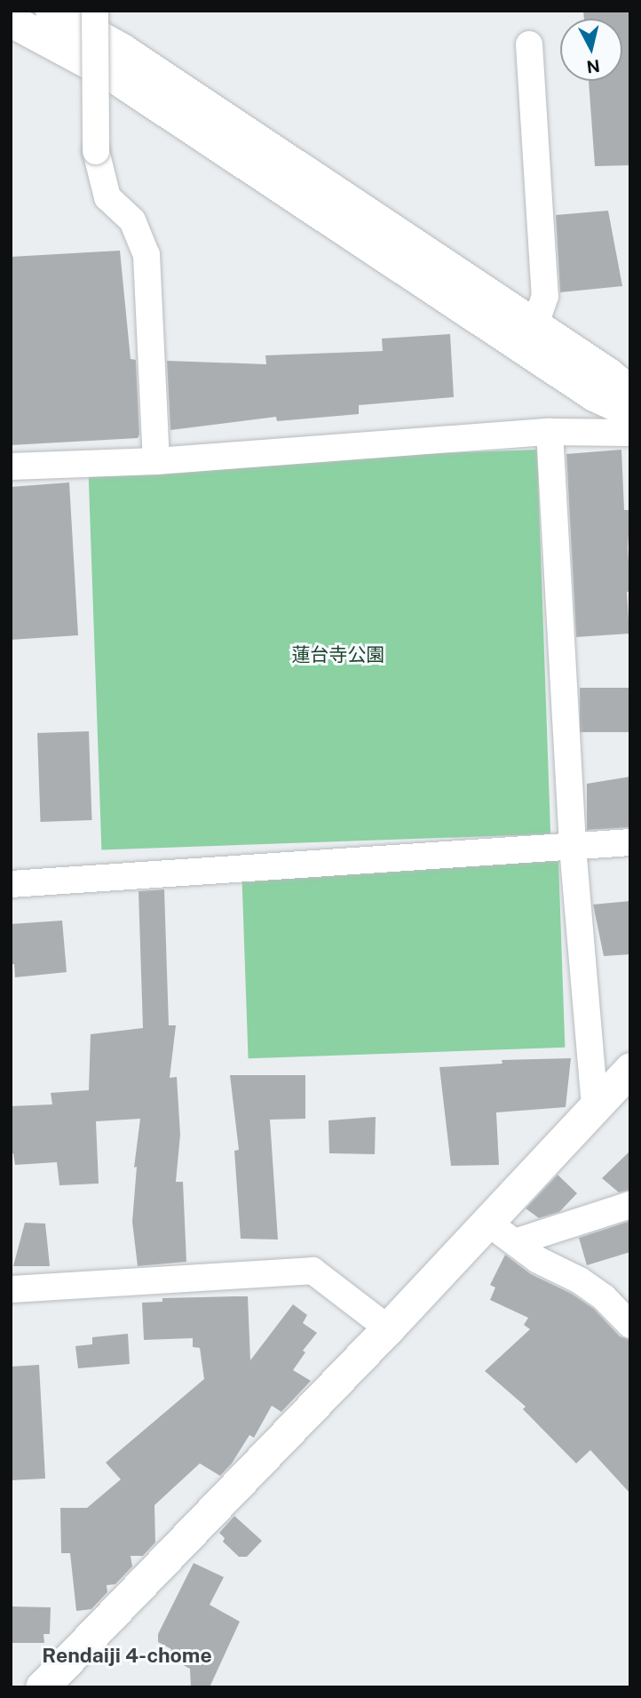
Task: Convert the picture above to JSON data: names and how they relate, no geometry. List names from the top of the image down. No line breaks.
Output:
{"districts":["Rendaiji 4-chome"],"parks":["蓮台寺公園"],"north":"bottom"}
